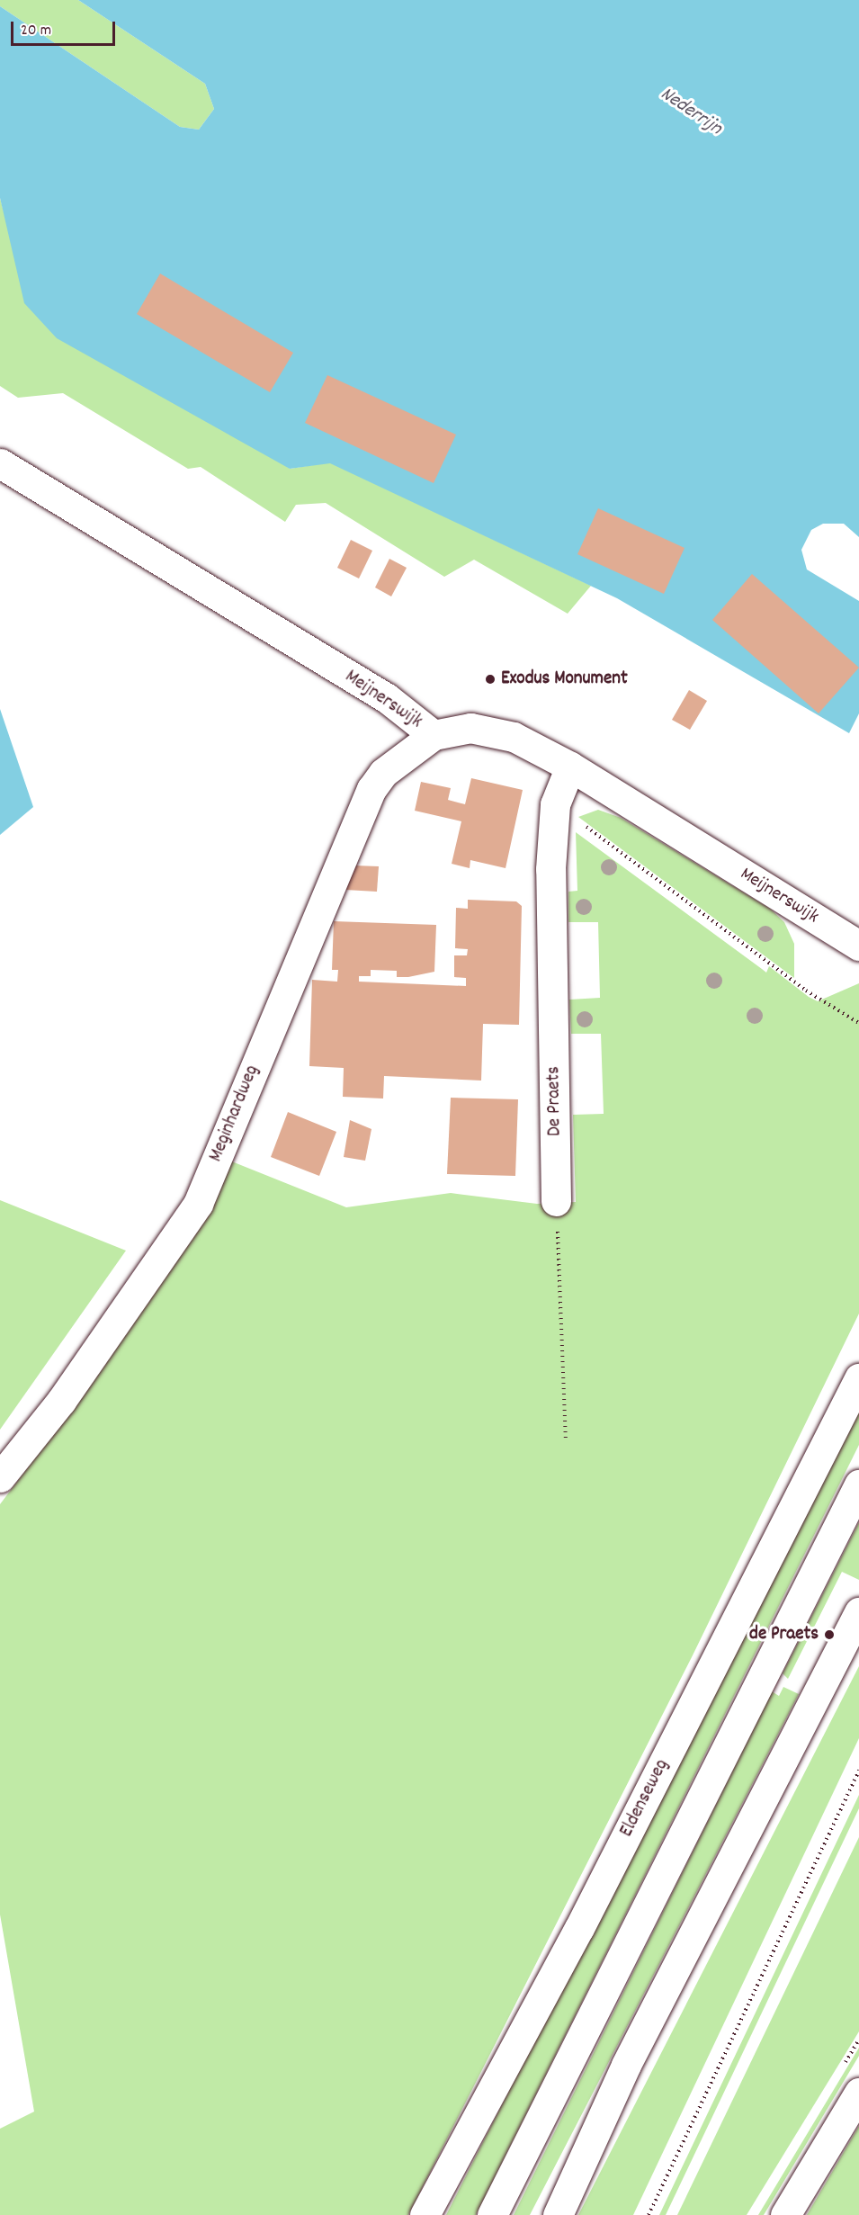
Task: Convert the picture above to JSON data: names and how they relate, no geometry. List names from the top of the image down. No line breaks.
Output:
{"streets":{"street":["Meijnerswijk","De Praets","Meginhardweg","Eldenseweg"]},"crossings":[["Meijnerswijk","De Praets"],["Meijnerswijk","Meginhardweg"]],"water":["Nederrijn"],"places":["Exodus Monument","de Praets"],"scale_bar":"20 m"}
